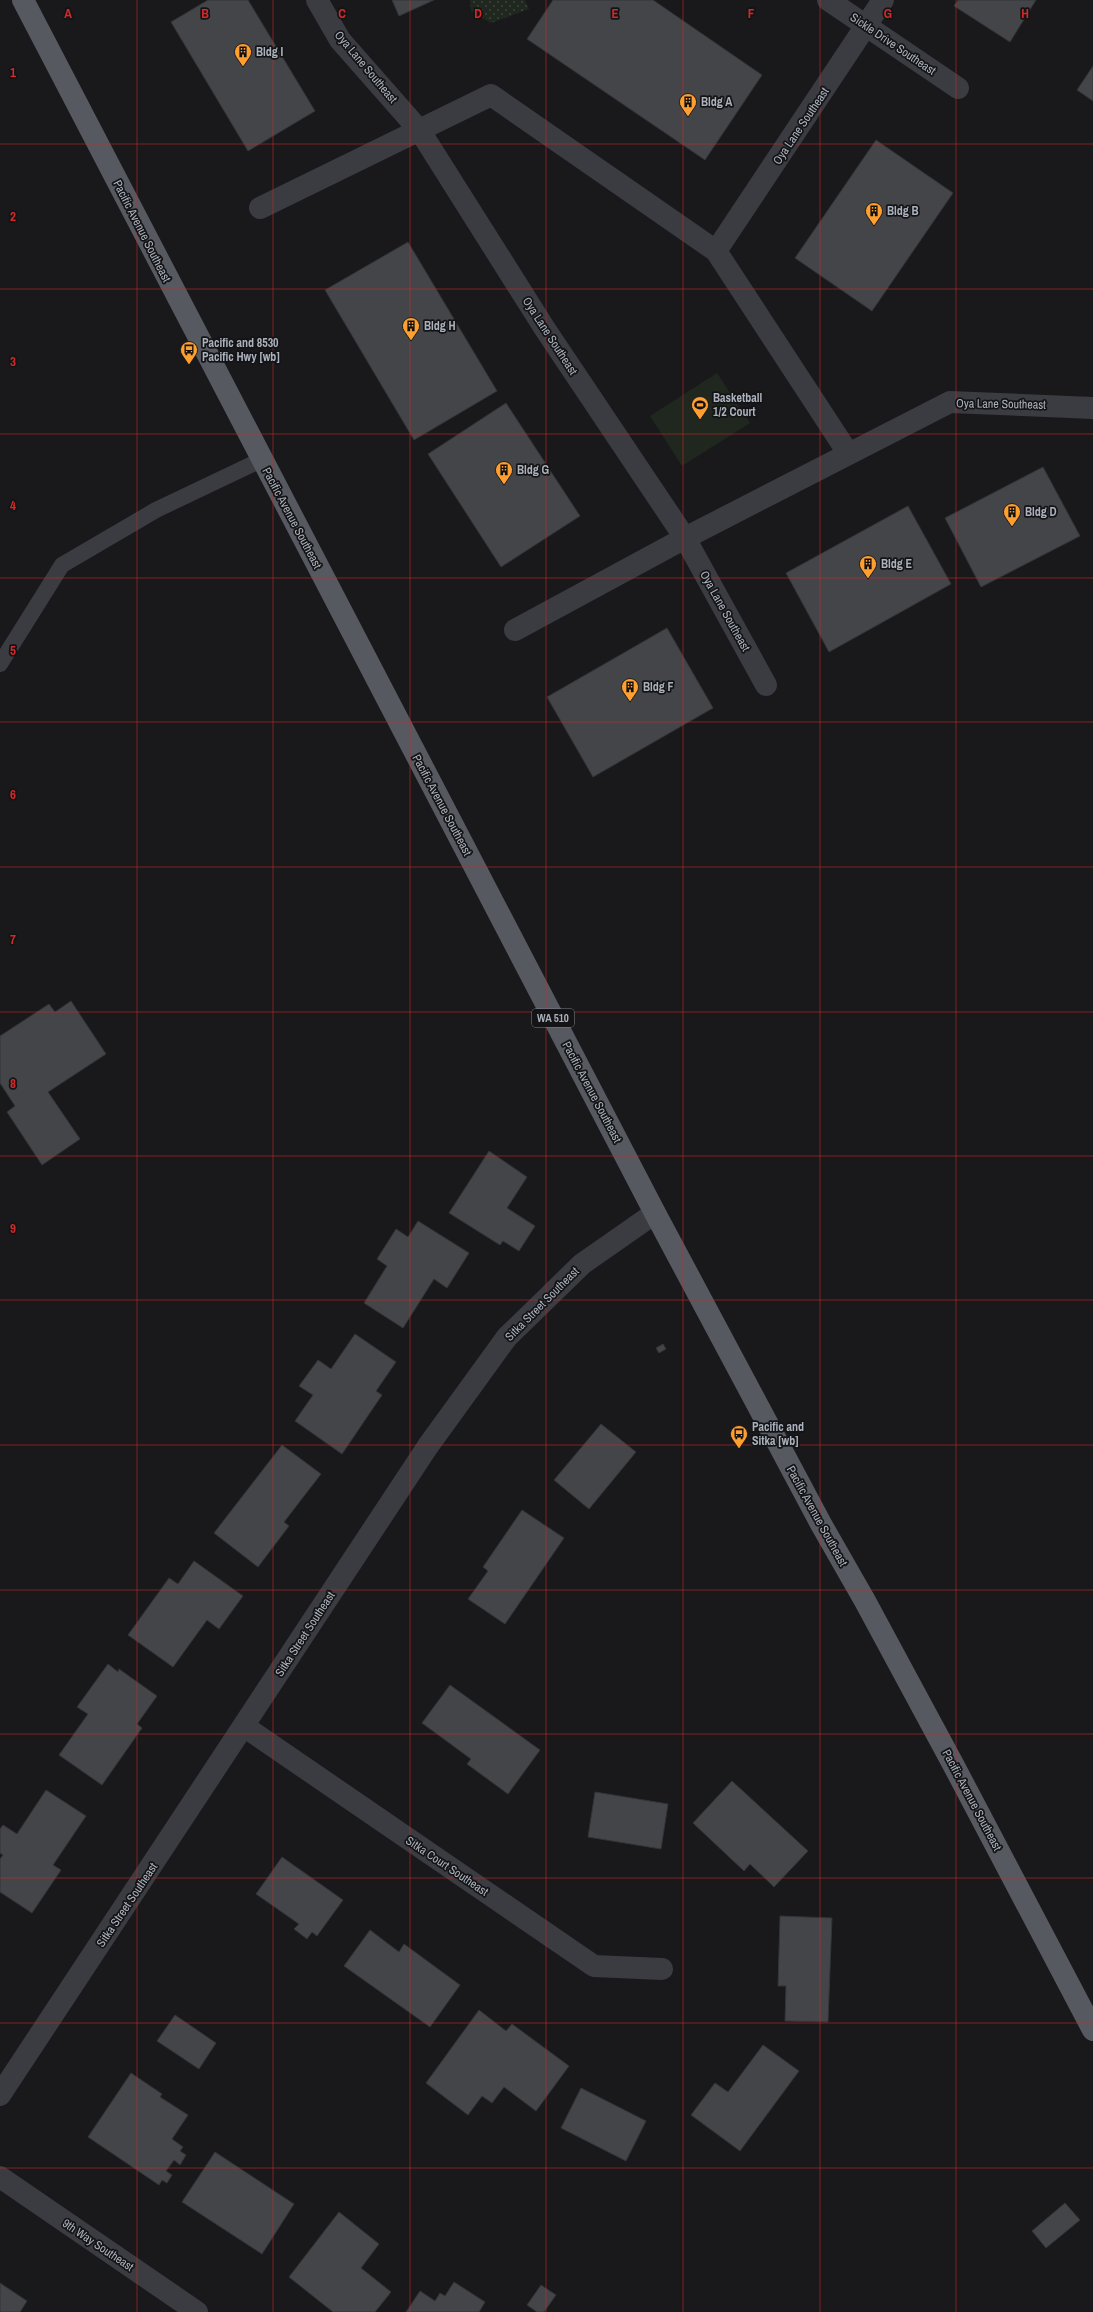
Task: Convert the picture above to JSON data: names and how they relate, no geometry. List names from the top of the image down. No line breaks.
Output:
{"streets":{"main road":["Pacific Avenue Southeast","WA 510"],"street":["Sickle Drive Southeast","Oya Lane Southeast","Sitka Street Southeast","Sitka Court Southeast","9th Way Southeast"]},"crossings":[["Sickle Drive Southeast","Oya Lane Southeast"],["Pacific Avenue Southeast","Sitka Street Southeast"],["Sitka Street Southeast","Sitka Court Southeast"]],"places":{"building":["Bldg I","Bldg A","Bldg B","Bldg H","Bldg G","Bldg D","Bldg E","Bldg F"],"bus stop":["Pacific and 8530 Pacific Hwy [wb]","Pacific and Sitka [wb]"],"sports":["Basketball 1/2 Court"]},"grid":{"columns":["A","B","C","D","E","F","G","H"],"rows":["1","2","3","4","5","6","7","8","9"]}}
